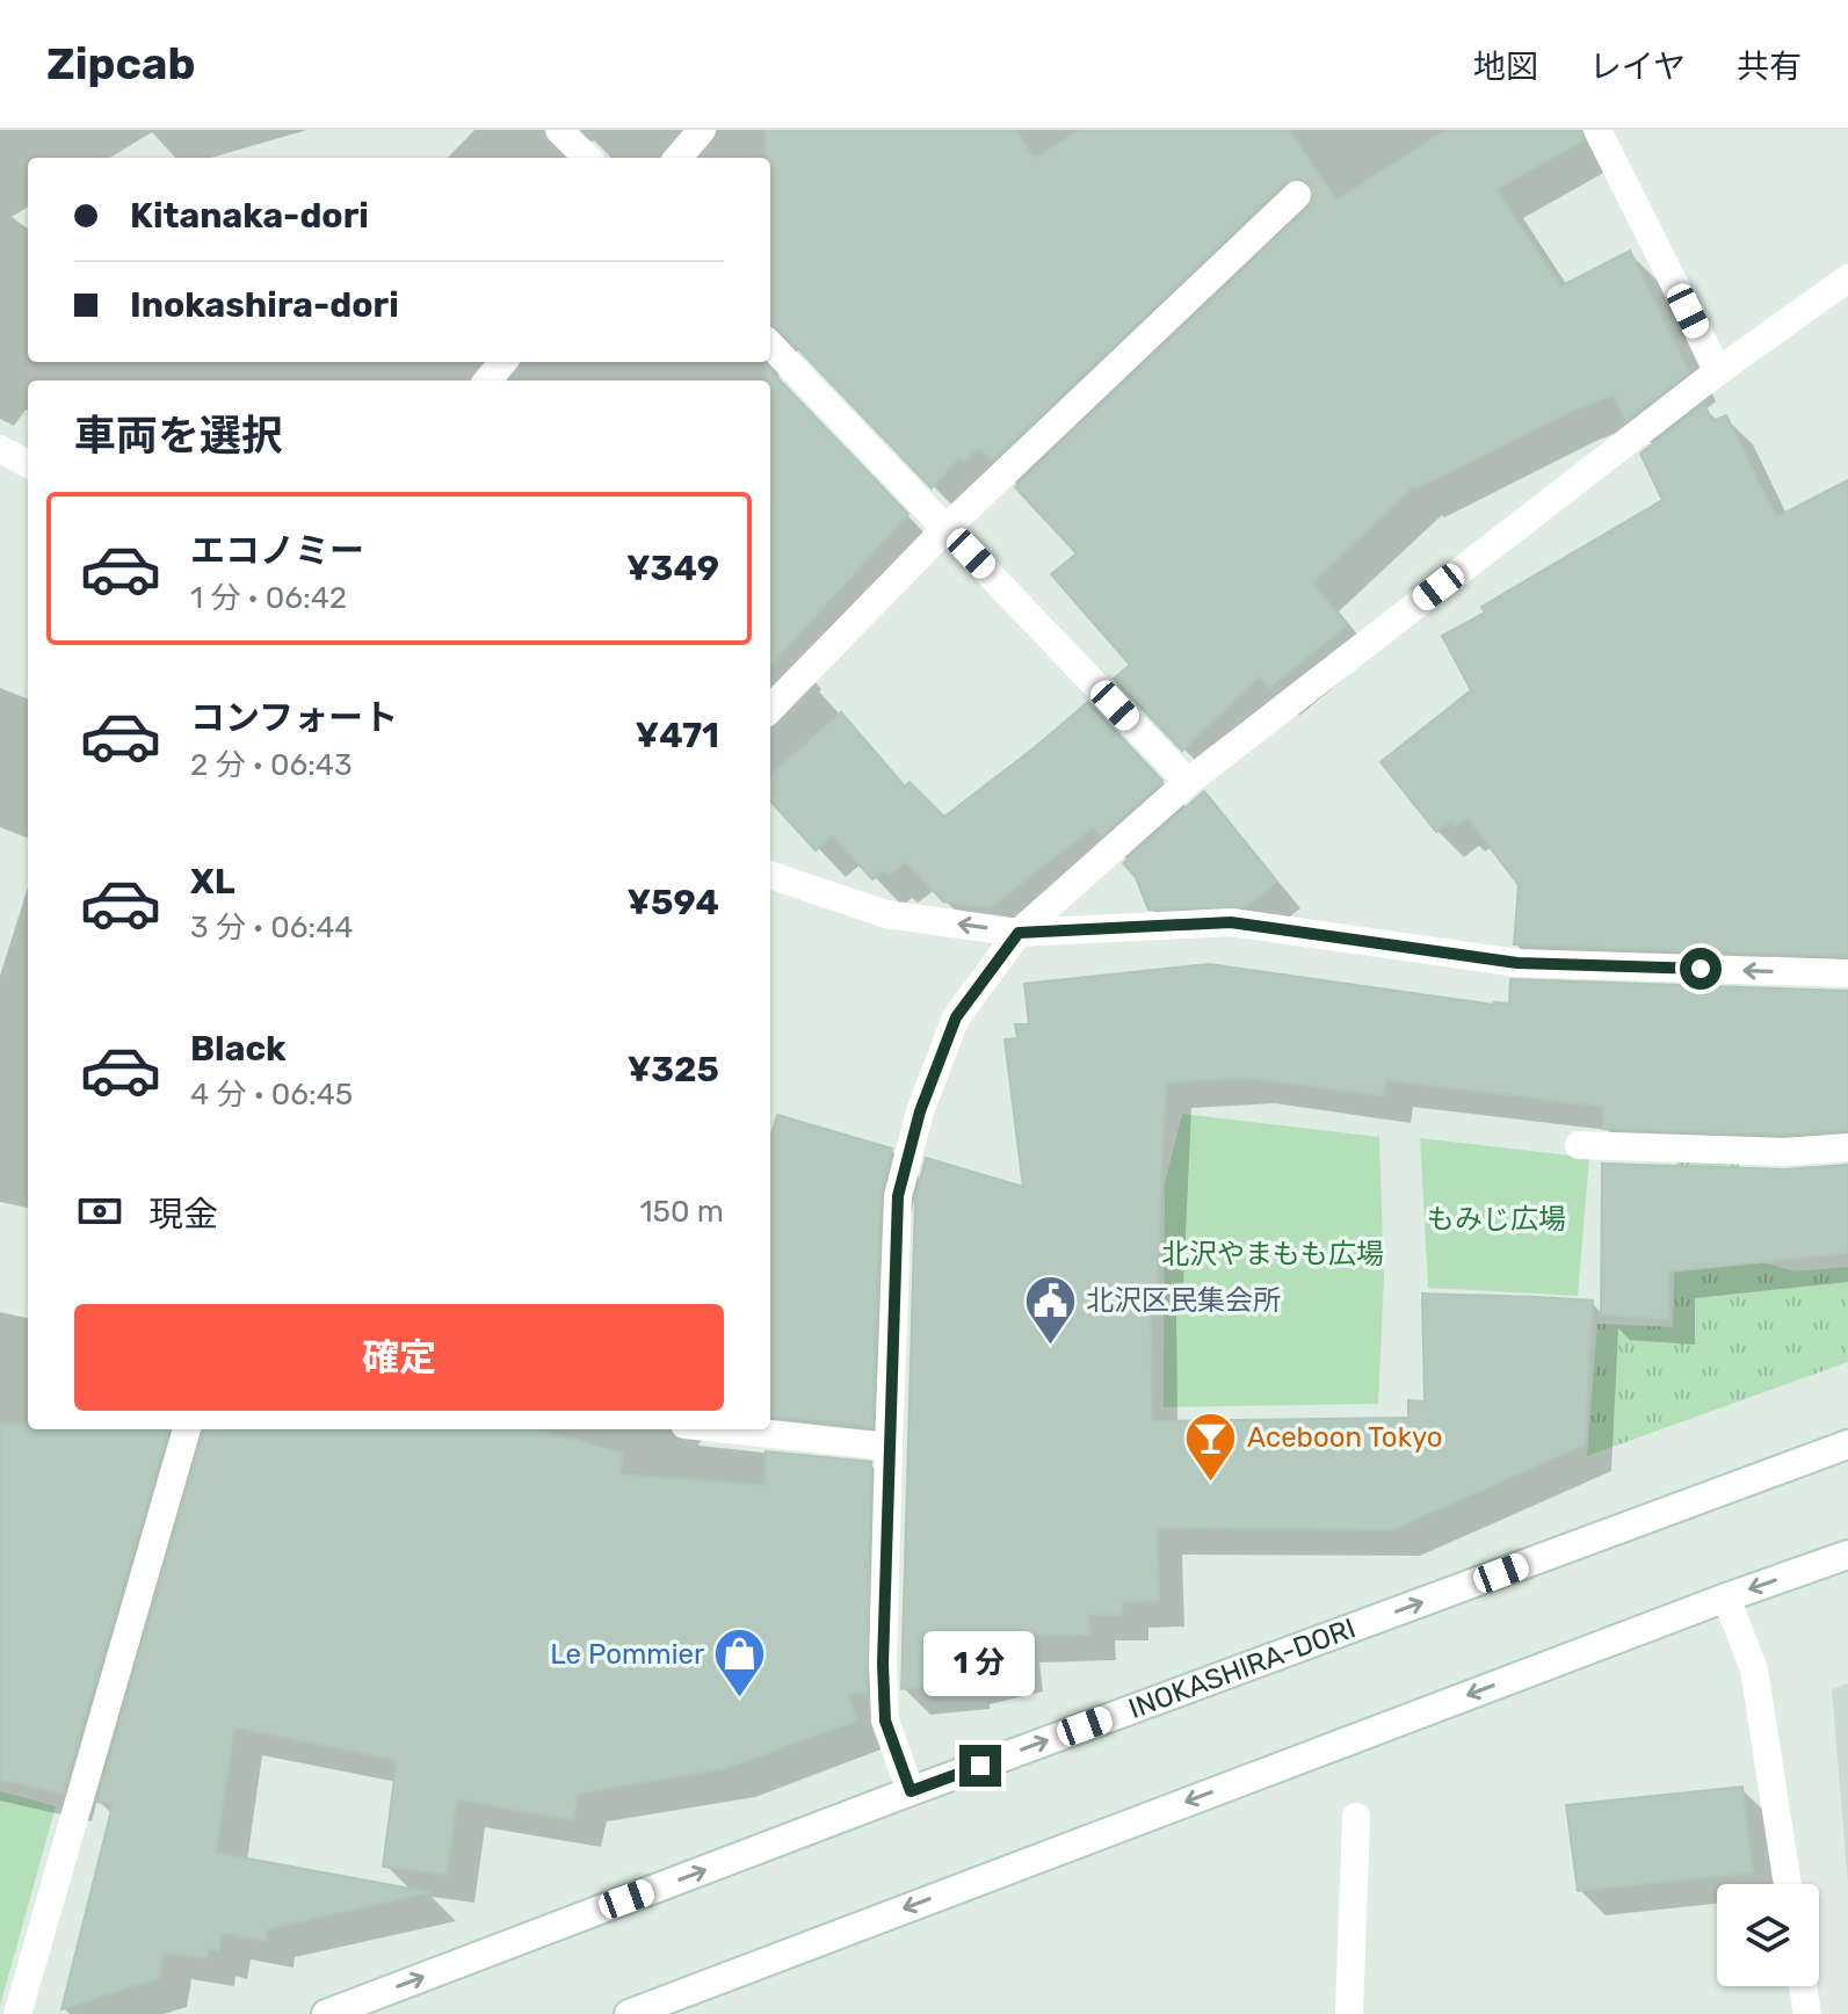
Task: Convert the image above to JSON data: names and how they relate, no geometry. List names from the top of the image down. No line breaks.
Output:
{"streets":{"street":["INOKASHIRA-DORI"]},"parks":["もみじ広場","北沢やまもも広場"],"places":{"public building":["北沢区民集会所"],"bar":["Aceboon Tokyo"],"shop":["Le Pommier"]},"page":{"header":"Zipcab","nav":["地図","レイヤ","共有"],"banner":["Kitanaka-dori","Inokashira-dori"],"heading":"車両を選択","list":[{"name":"エコノミー","note":"1 分 · 06:42","value":"¥349"},{"name":"コンフォート","note":"2 分 · 06:43","value":"¥471"},{"name":"XL","note":"3 分 · 06:44","value":"¥594"},{"name":"Black","note":"4 分 · 06:45","value":"¥325"}],"pay":["現金","150 m"],"buttons":"確定","bubble":"1 分"}}
